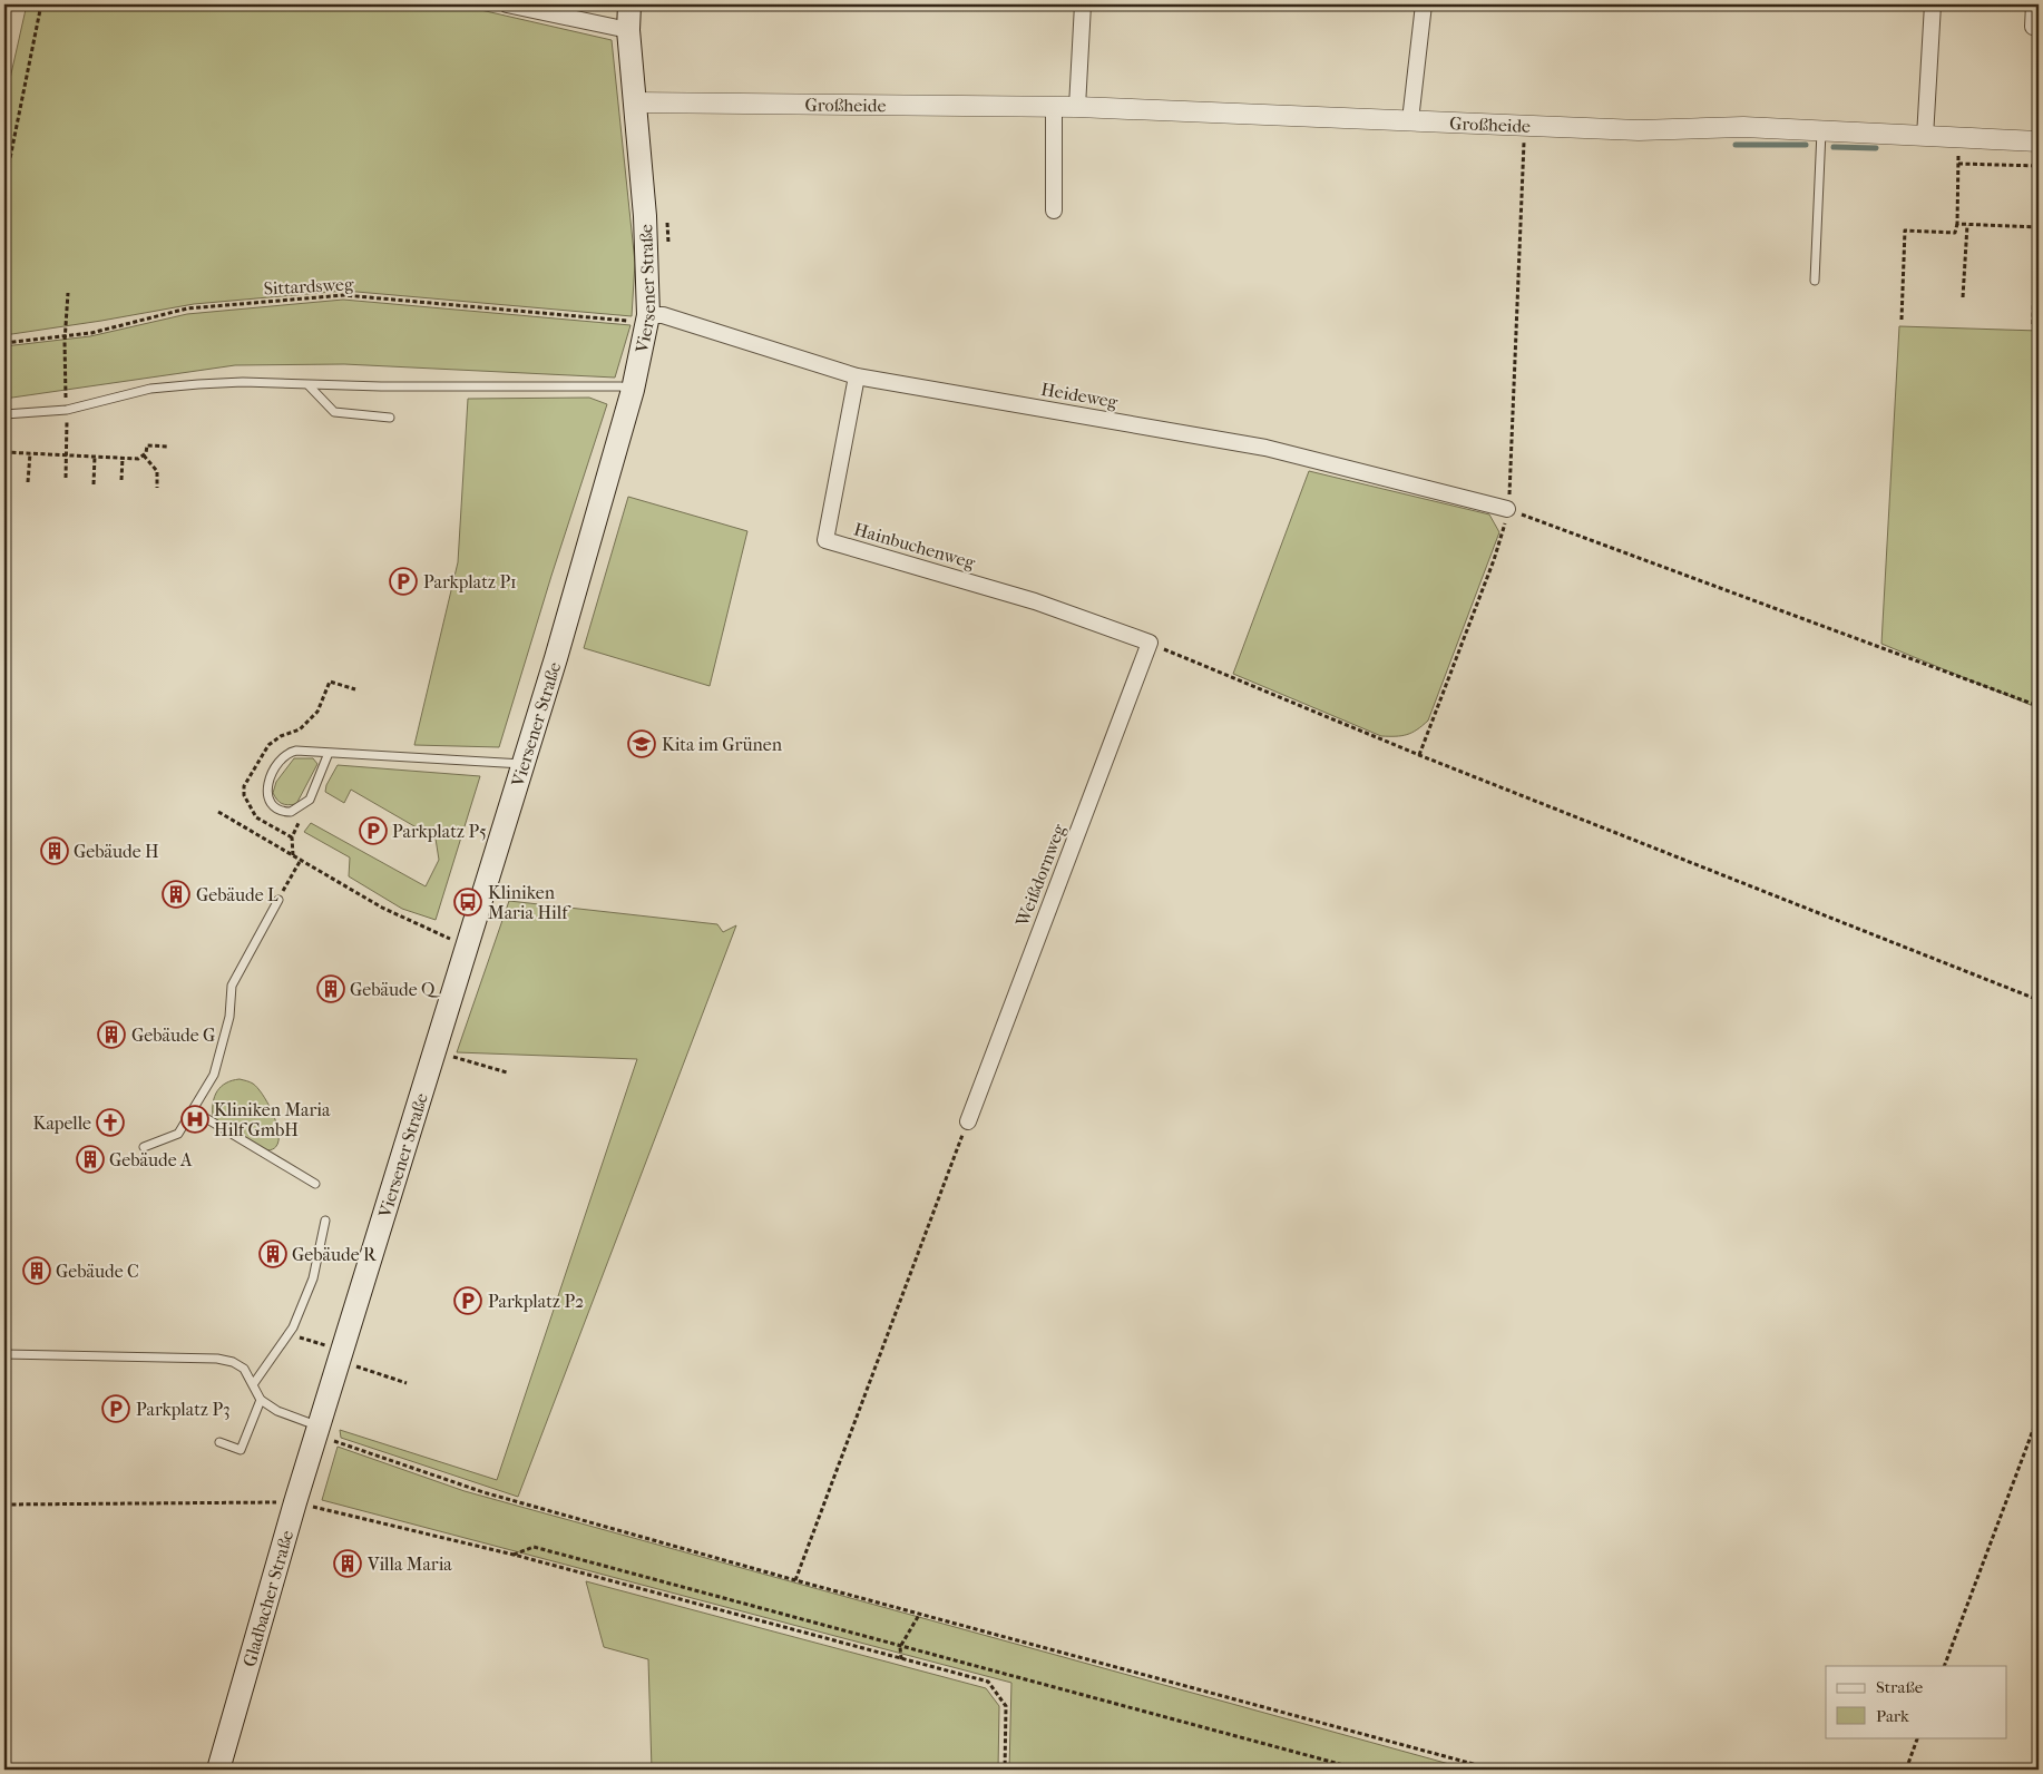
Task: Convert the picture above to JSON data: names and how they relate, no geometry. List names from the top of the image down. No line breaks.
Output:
{"streets":{"main road":["Viersener Straße","Gladbacher Straße"],"street":["Großheide","Heideweg","Hainbuchenweg","Weißdornweg"],"path":["Sittardsweg"]},"crossings":[["Großheide","Viersener Straße"],["Sittardsweg","Viersener Straße"],["Sittardsweg","Heideweg"],["Viersener Straße","Heideweg"],["Viersener Straße","Gladbacher Straße"],["Heideweg","Hainbuchenweg"],["Hainbuchenweg","Weißdornweg"]],"places":{"parking":["Parkplatz P1","Parkplatz P5","Parkplatz P2","Parkplatz P3"],"school or university":["Kita im Grünen"],"building":["Gebäude H","Gebäude L","Gebäude Q","Gebäude G","Gebäude A","Gebäude R","Gebäude C","Villa Maria"],"bus stop":["Kliniken Maria Hilf"],"hospital":["Kliniken Maria Hilf GmbH"],"church":["Kapelle"]},"legend":["Straße","Park"]}
